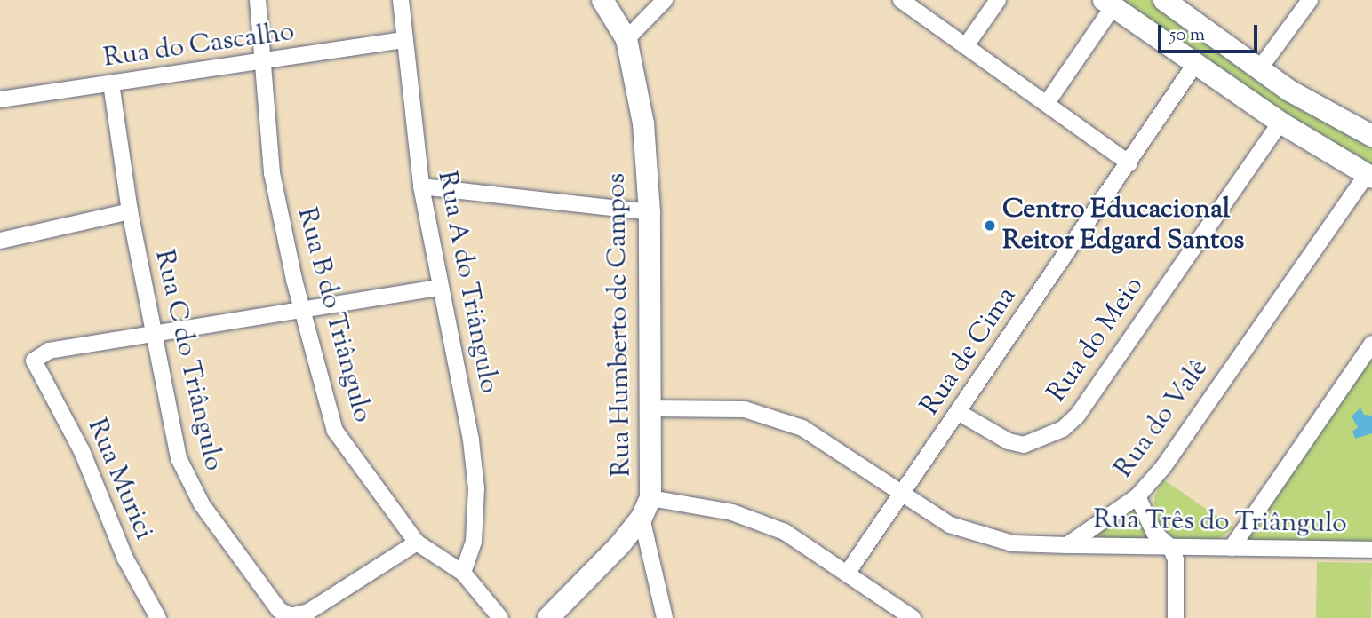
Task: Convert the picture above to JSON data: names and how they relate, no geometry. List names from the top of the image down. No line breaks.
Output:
{"streets":{"street":["Rua do Cascalho","Rua A do Triângulo","Rua B do Triângulo","Rua Humberto de Campos","Rua do Meio","Rua de Cima","Rua C do Triângulo","Rua do Valê","Rua Murici","Rua Três do Triângulo"]},"crossings":[["Rua do Cascalho","Rua A do Triângulo"],["Rua do Cascalho","Rua B do Triângulo"],["Rua do Cascalho","Rua C do Triângulo"],["Rua A do Triângulo","Rua B do Triângulo"],["Rua B do Triângulo","Rua C do Triângulo"],["Rua do Meio","Rua de Cima"],["Rua C do Triângulo","Rua Murici"],["Rua do Valê","Rua Três do Triângulo"]],"places":["Centro Educacional Reitor Edgard Santos"],"scale_bar":"50 m"}
